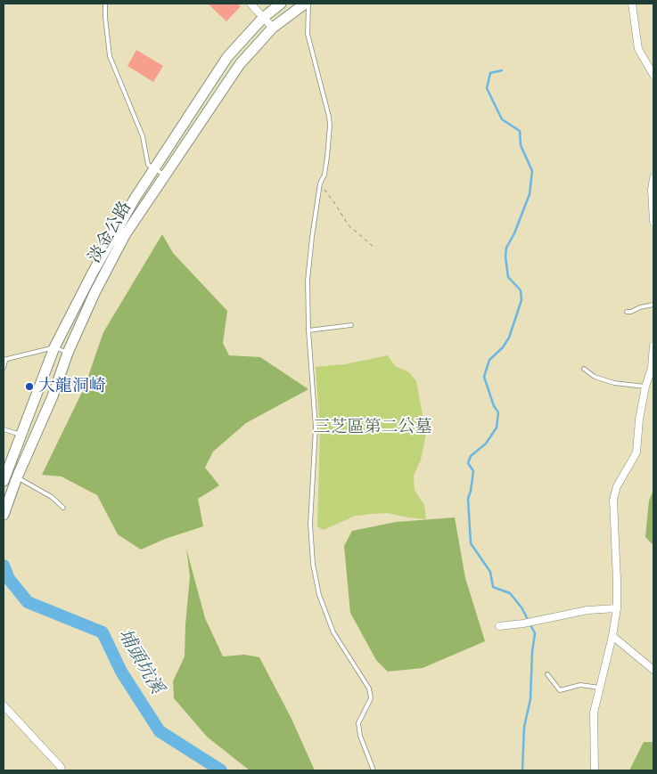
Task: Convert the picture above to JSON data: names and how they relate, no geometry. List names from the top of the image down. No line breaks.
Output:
{"streets":{"main road":["淡金公路"]},"water":["埔頭坑溪"],"parks":["三芝區第二公墓"],"places":["大龍洞崎"]}
